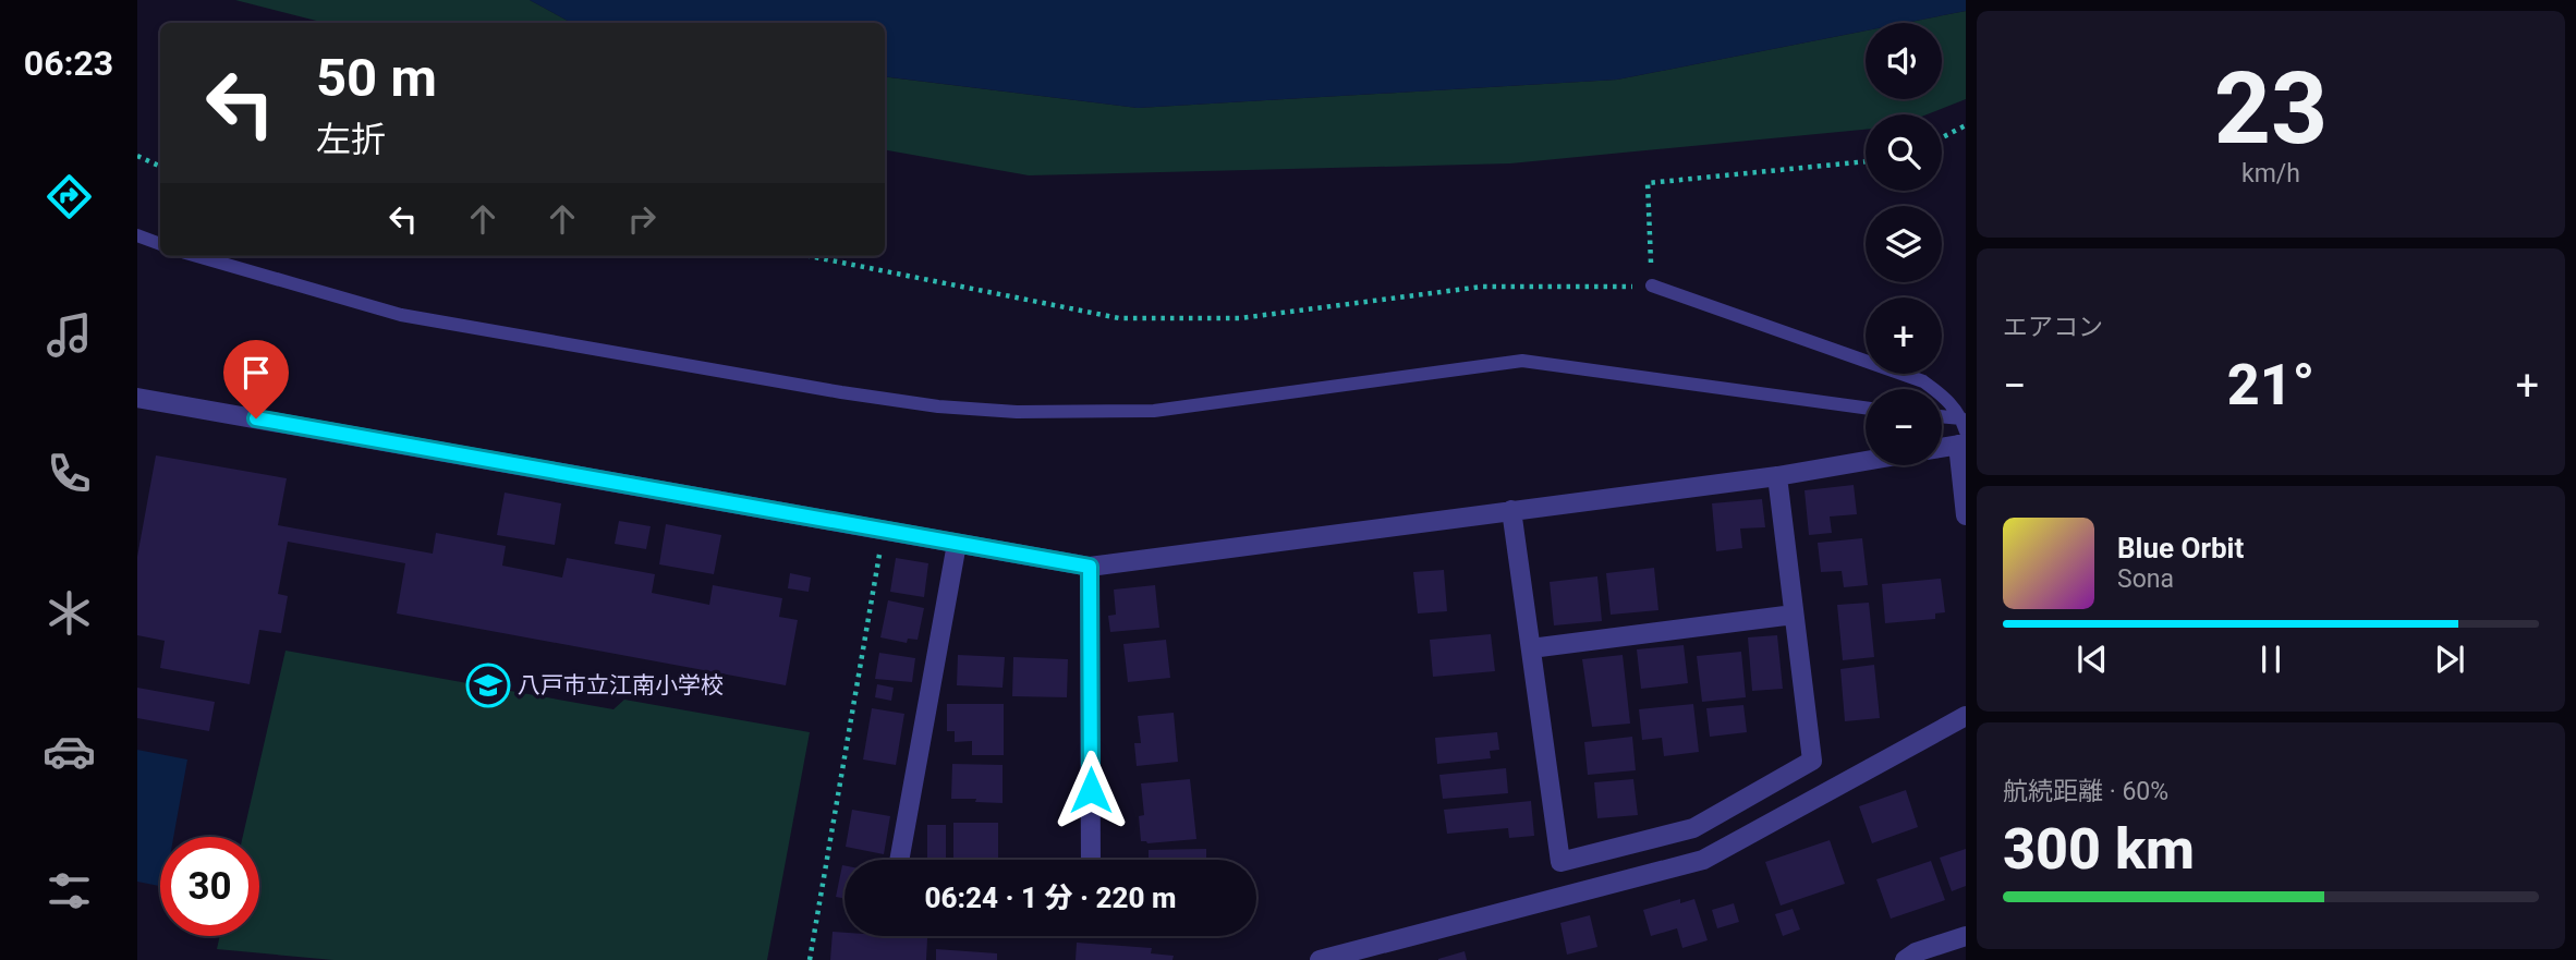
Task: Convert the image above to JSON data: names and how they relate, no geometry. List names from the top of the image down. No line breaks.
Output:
{"places":{"school or university":["八戸市立江南小学校"]},"page":{"tabs":"06:23","tile":[["23","km/h"],"エアコン",["航続距離 · 60%","300 km"]],"map_buttons":["+","−"],"turn":["50 m","左折"],"heat":["−","21°","+"],"song":["Blue Orbit","Sona"],"limit":"30","trip":"06:24 · 1 分 · 220 m"}}
